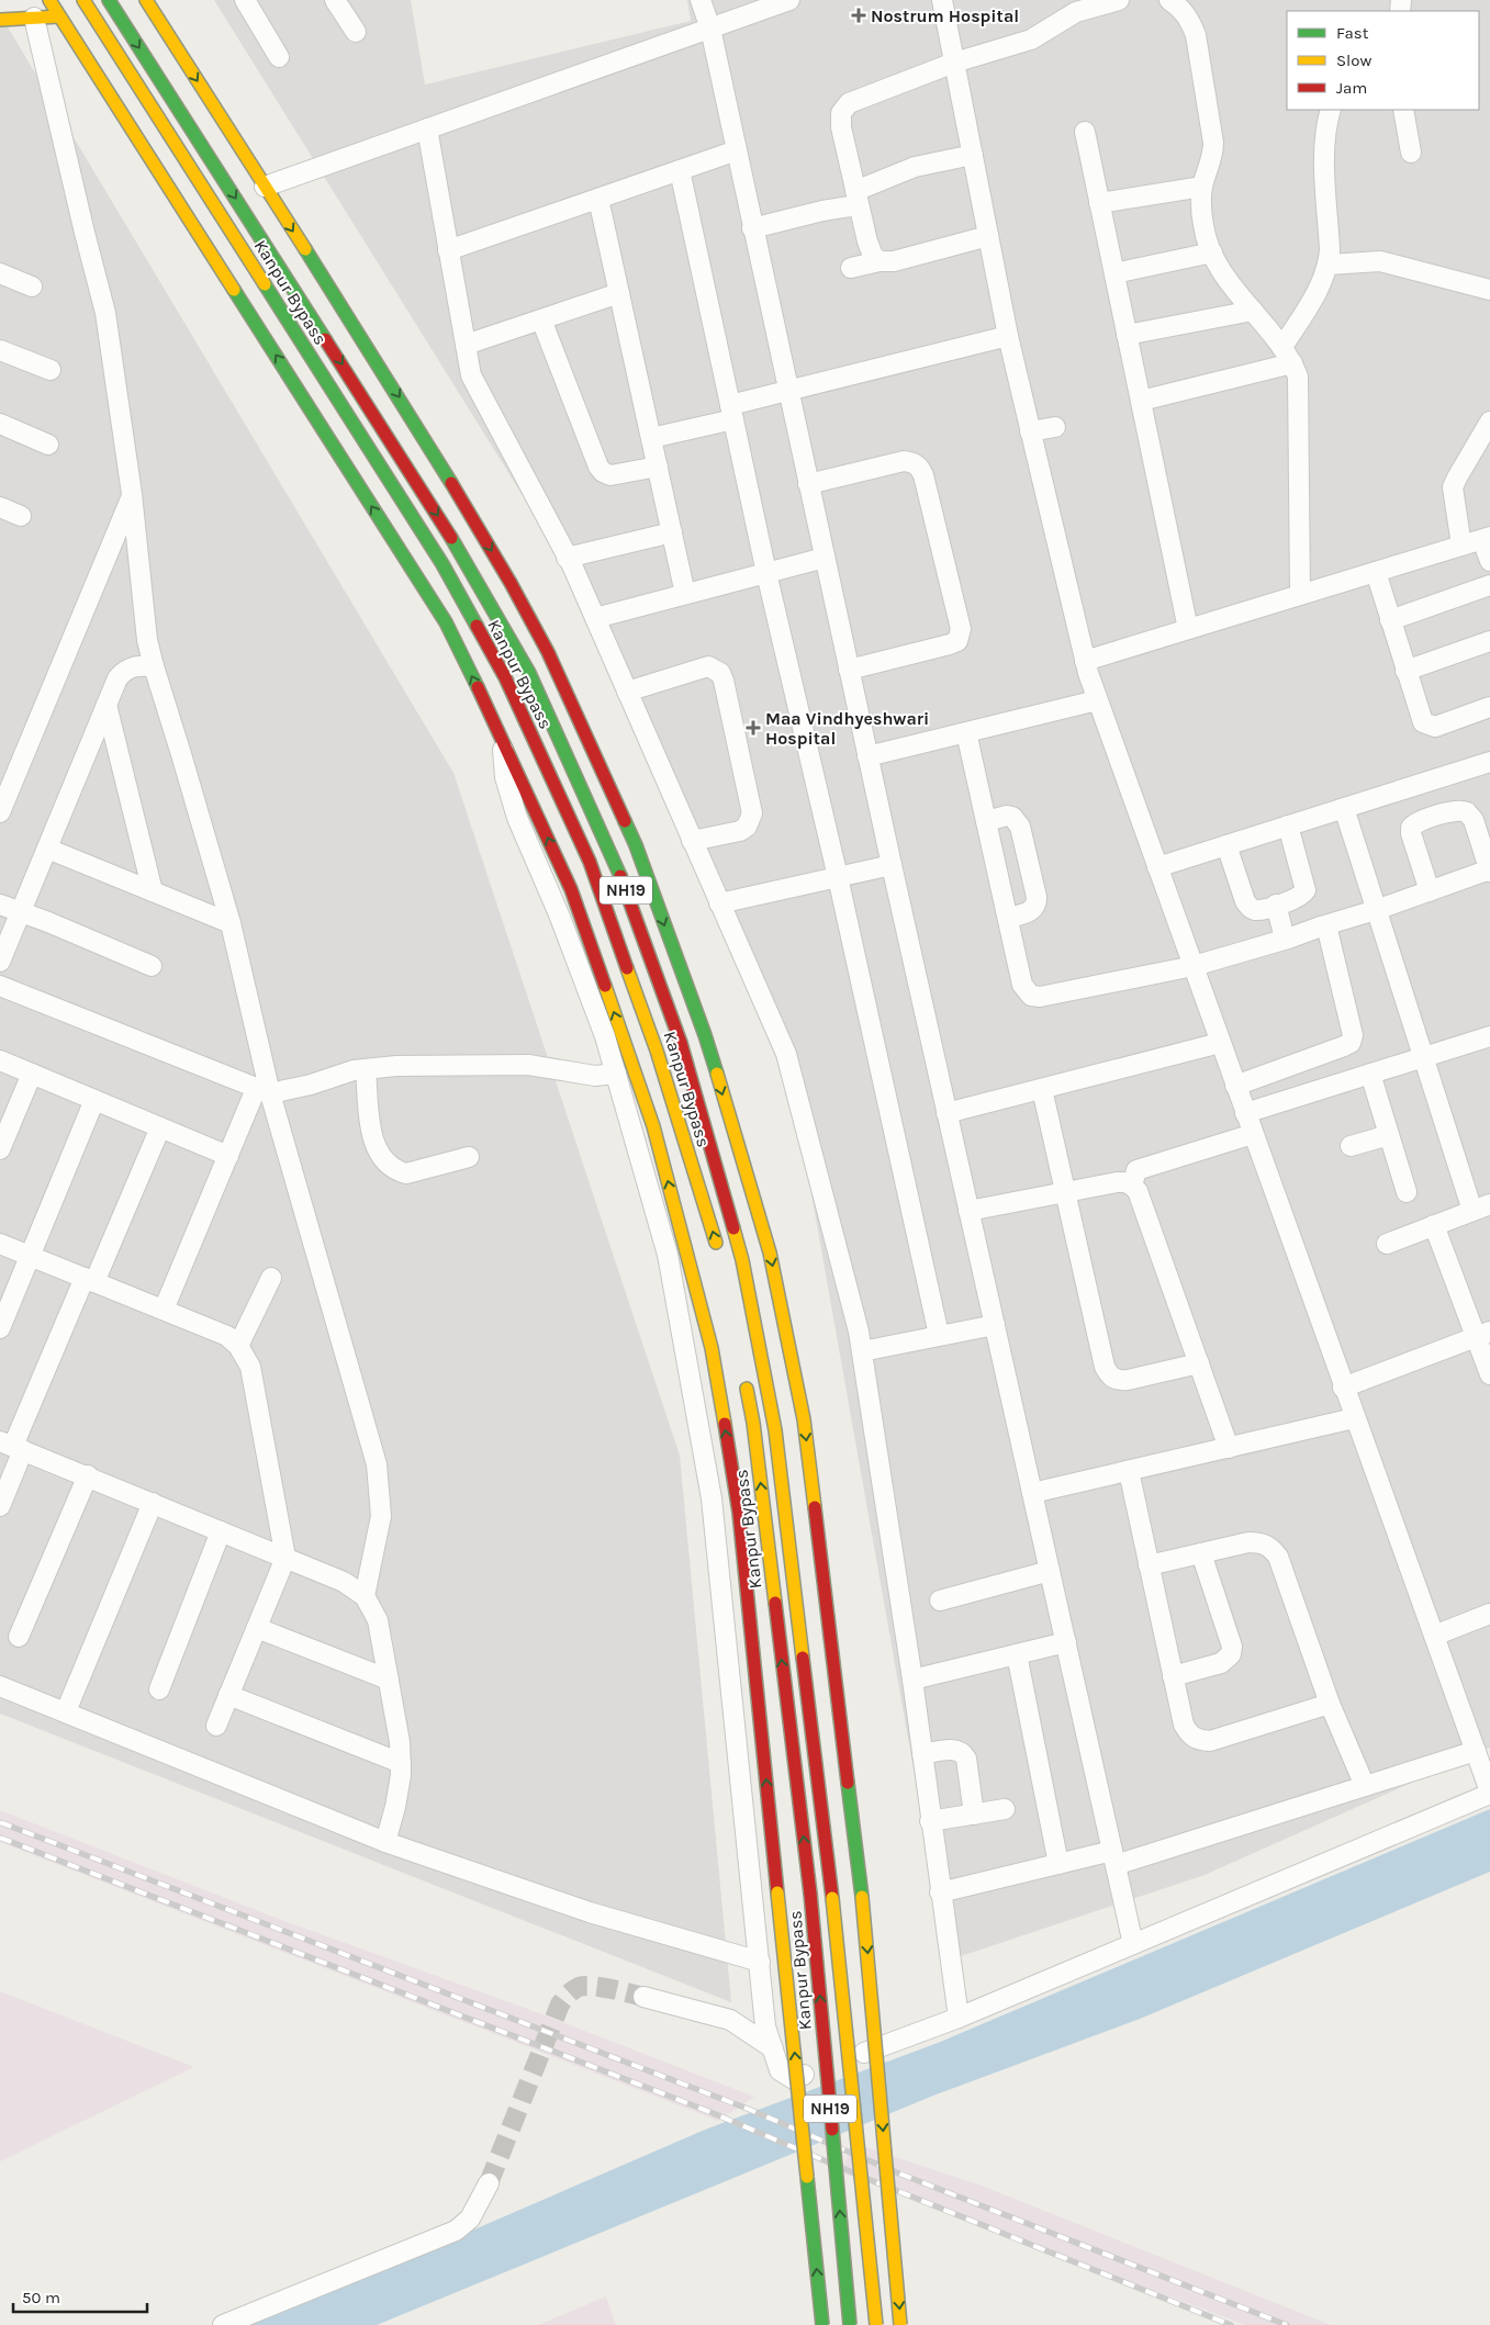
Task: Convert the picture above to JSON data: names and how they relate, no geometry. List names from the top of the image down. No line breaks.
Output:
{"streets":{"main road":["Kanpur Bypass","NH19"]},"places":{"health":["Nostrum Hospital","Maa Vindhyeshwari Hospital"]},"legend":["Fast","Slow","Jam"],"scale_bar":"50 m"}
